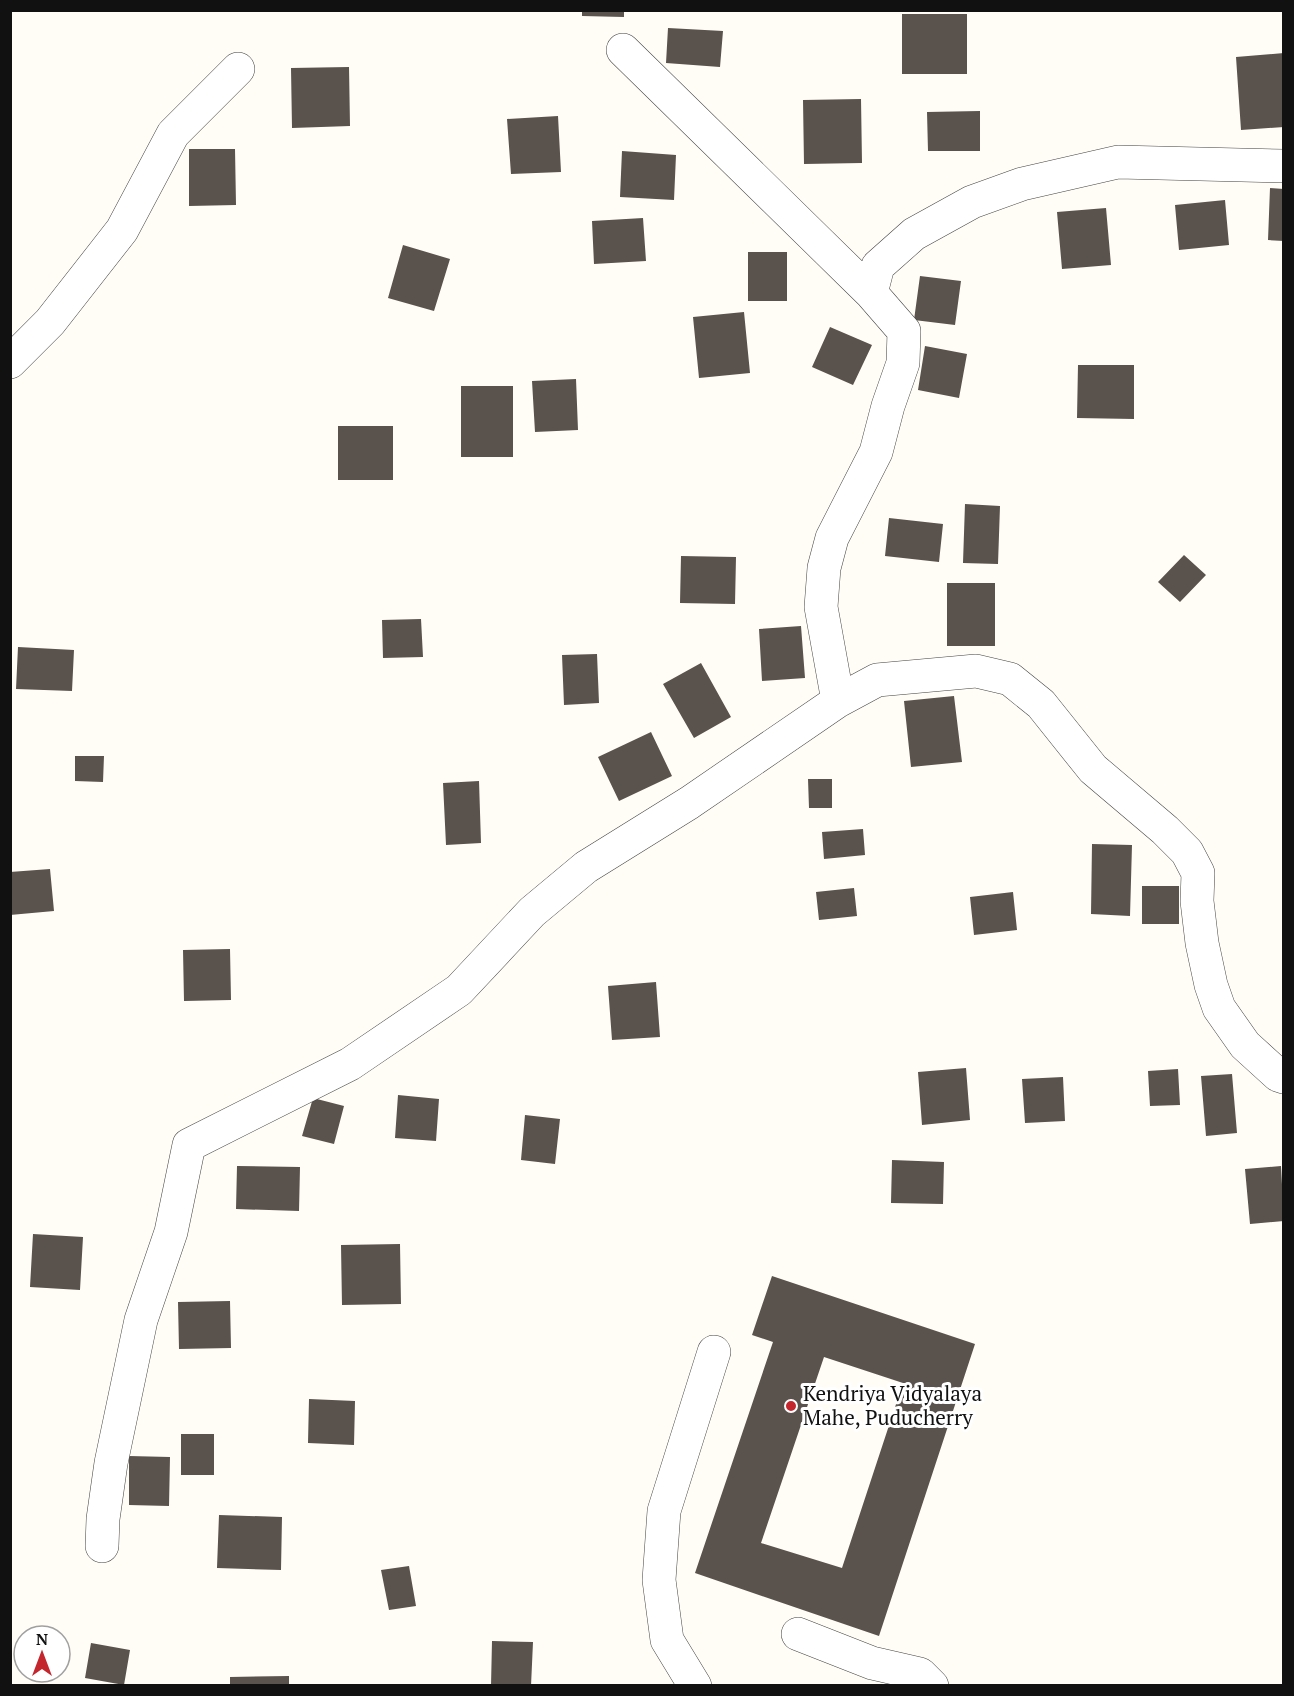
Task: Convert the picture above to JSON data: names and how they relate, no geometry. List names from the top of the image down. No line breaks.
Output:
{"places":["Kendriya Vidyalaya Mahe, Puducherry"],"north":"top"}
